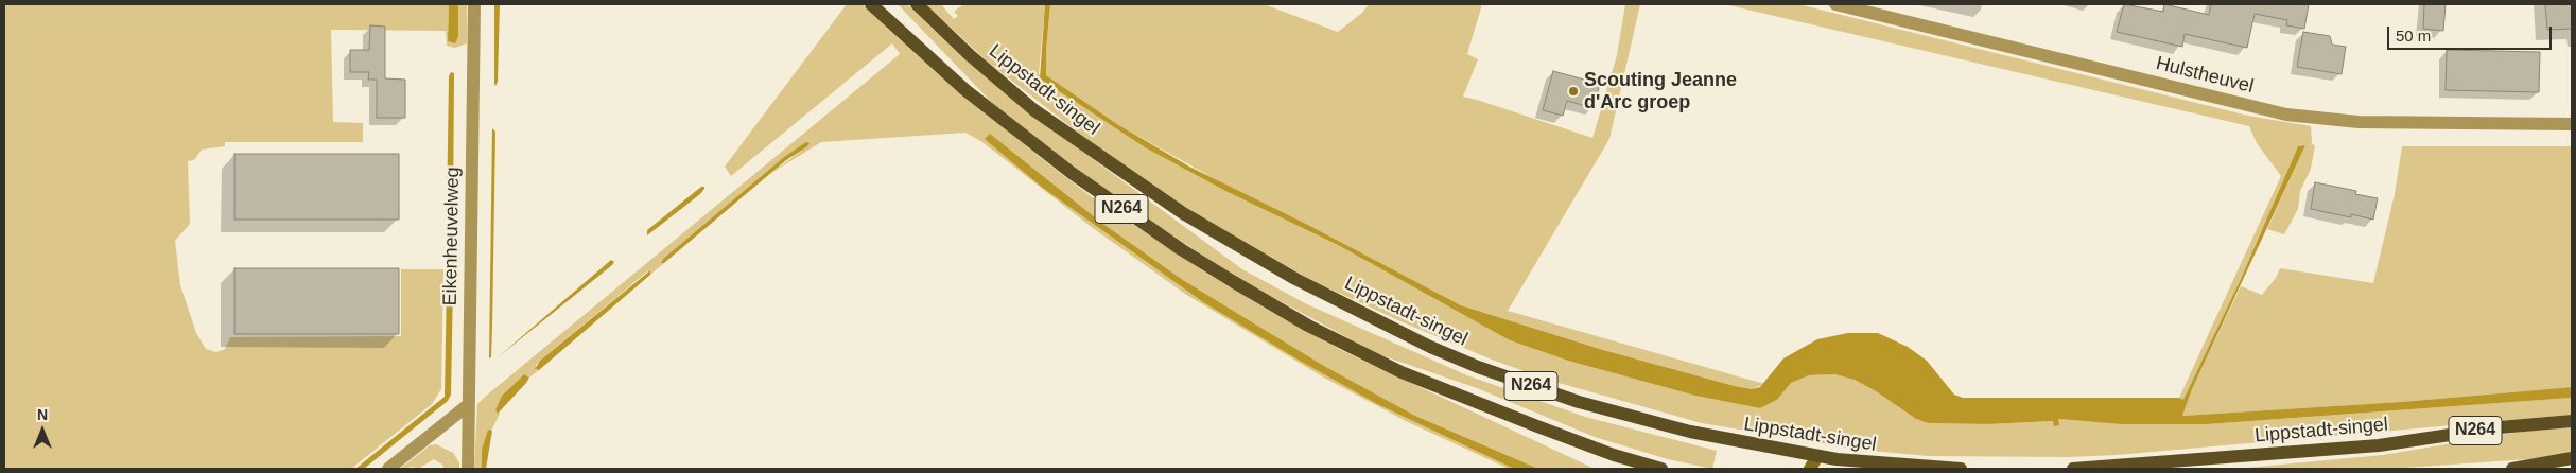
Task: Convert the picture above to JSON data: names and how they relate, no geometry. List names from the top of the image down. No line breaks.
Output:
{"streets":{"main road":["Lippstadt-singel","N264"],"street":["Hulstheuvel","Eikenheuvelweg"]},"places":["Scouting Jeanne d'Arc groep"],"scale_bar":"50 m","north":"top"}
